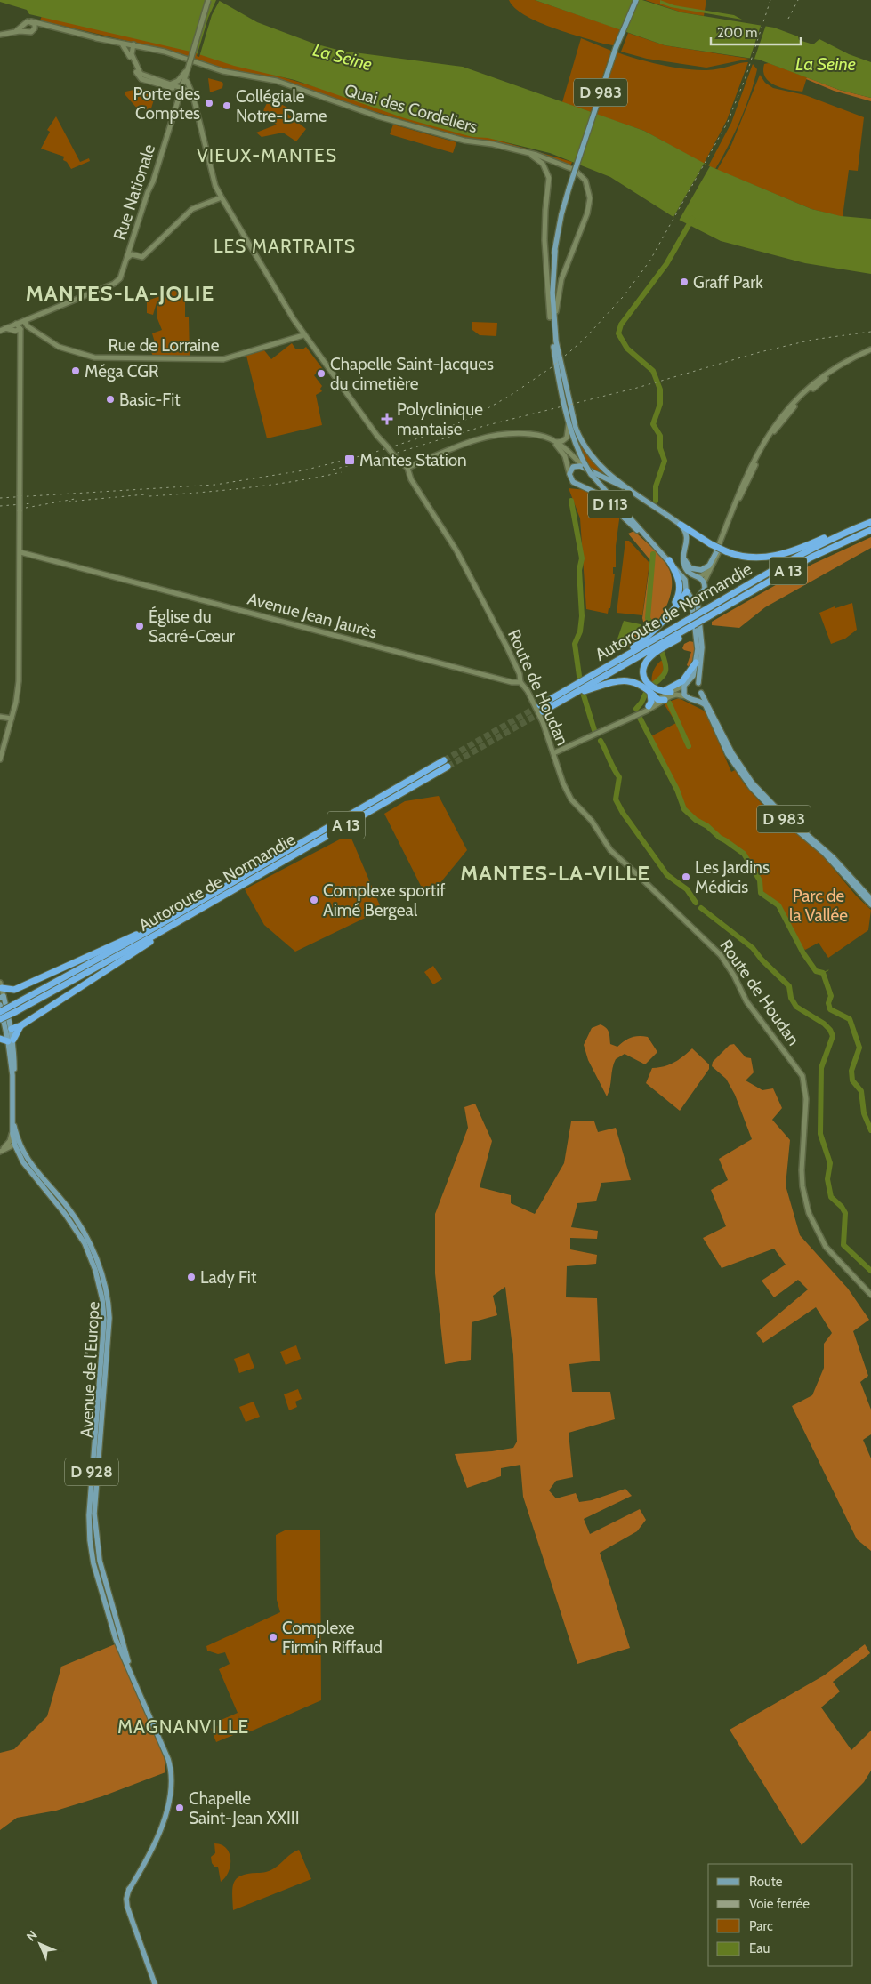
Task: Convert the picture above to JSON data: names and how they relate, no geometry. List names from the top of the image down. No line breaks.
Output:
{"streets":{"highway":["A 13","Autoroute de Normandie"],"main road":["D 983","Quai des Cordeliers","Rue Nationale","Rue de Lorraine","D 113","Avenue Jean Jaurès","Route de Houdan","Avenue de l'Europe","D 928"]},"crossings":[["D 983","Quai des Cordeliers"],["D 983","D 113"],["Rue de Lorraine","Route de Houdan"],["D 113","Route de Houdan"],["Autoroute de Normandie","D 928"],["Avenue Jean Jaurès","Route de Houdan"],["Avenue de l'Europe","D 928"]],"districts":["VIEUX-MANTES","LES MARTRAITS","MANTES-LA-JOLIE","MANTES-LA-VILLE","MAGNANVILLE"],"water":["La Seine"],"parks":["Parc de la Vallée"],"places":{"other":["Porte des Comptes","Collégiale Notre-Dame","Graff Park","Méga CGR","Chapelle Saint-Jacques du cimetière","Basic-Fit","Église du Sacré-Cœur","Les Jardins Médicis","Complexe sportif Aimé Bergeal","Lady Fit","Complexe Firmin Riffaud","Chapelle Saint-Jean XXIII"],"health":["Polyclinique mantaise"],"transit":["Mantes Station"]},"legend":["Route","Voie ferrée","Parc","Eau"],"scale_bar":"200 m","north":"top left"}
